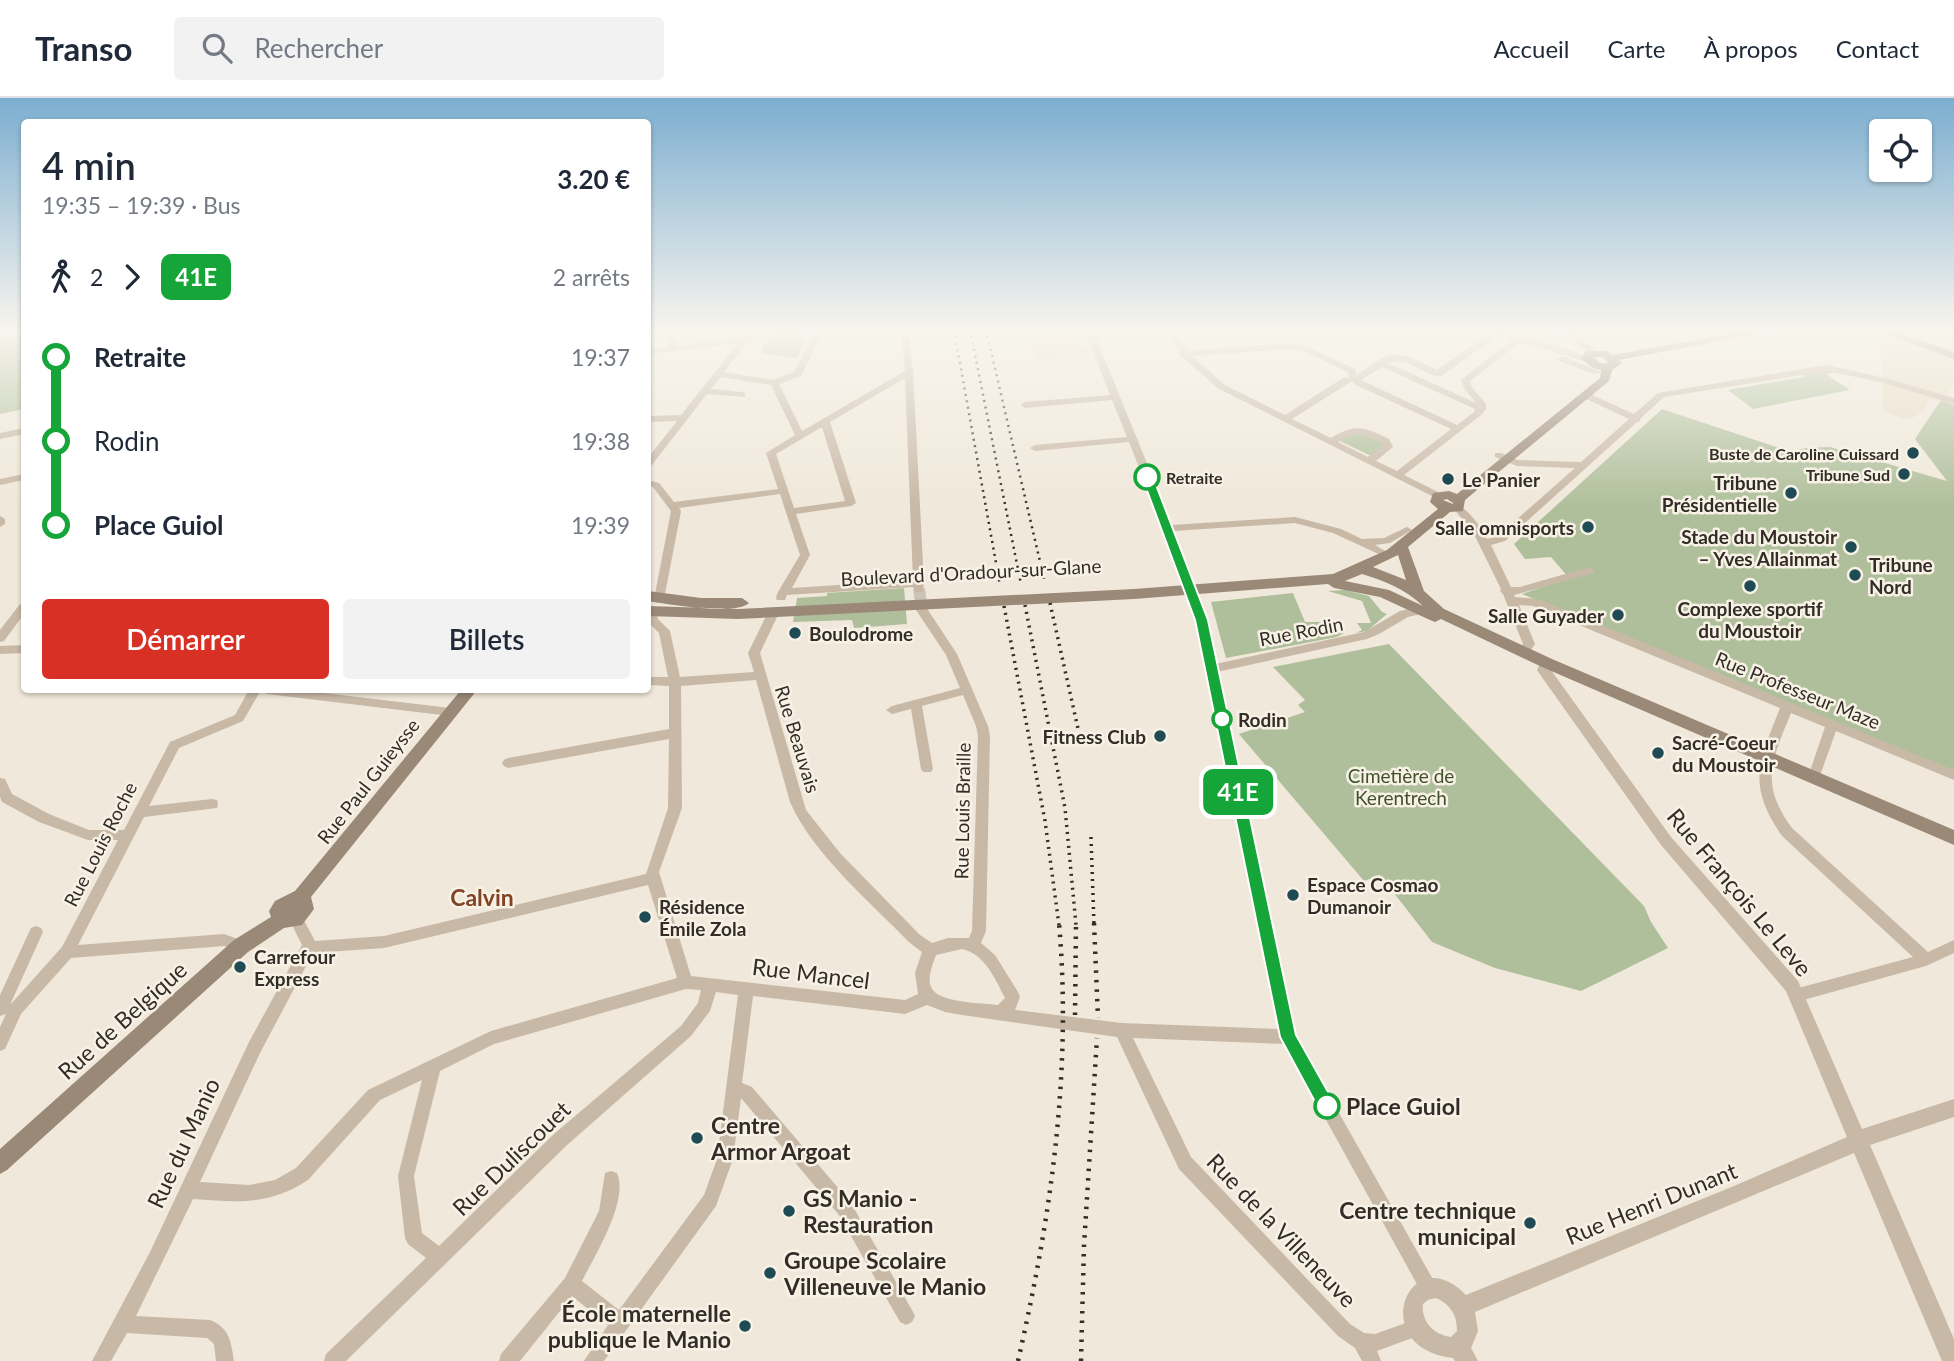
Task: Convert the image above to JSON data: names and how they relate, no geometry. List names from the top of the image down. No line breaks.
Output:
{"streets":{"main road":["Boulevard d'Oradour-sur-Glane","Rue Paul Guieysse","Rue de Belgique"],"street":["Rue Rodin","Rue Professeur Maze","Rue Beauvais","Rue Louis Braille","Rue Louis Roche","Rue François Le Leve","Rue Mancel","Rue du Manio","Rue Duliscouet","Rue Henri Dunant","Rue de la Villeneuve"]},"crossings":[["Rue Beauvais","Rue Louis Braille"],["Rue Beauvais","Rue Mancel"],["Rue Paul Guieysse","Rue de Belgique"],["Rue Louis Braille","Rue Mancel"],["Rue François Le Leve","Rue Henri Dunant"],["Rue Mancel","Rue Duliscouet"]],"districts":["Calvin"],"parks":["Cimetière de Kerentrech"],"places":["Buste de Caroline Cuissard","Tribune Sud","Retraite","Le Panier","Tribune Présidentielle","Salle omnisports","Stade du Moustoir – Yves Allainmat","Tribune Nord","Complexe sportif du Moustoir","Salle Guyader","Boulodrome","Rodin","Fitness Club","Sacré-Coeur du Moustoir","Espace Cosmao Dumanoir","Résidence Émile Zola","Carrefour Express","Place Guiol","Centre Armor Argoat","GS Manio - Restauration","Centre technique municipal","Groupe Scolaire Villeneuve le Manio","École maternelle publique le Manio"],"lines":["bus line 41E"],"page":{"header":"Transo","search":"Rechercher","nav":["Accueil","Carte","À propos","Contact"],"on_map":"41E","heading":["4 min","19:35 – 19:39 · Bus","3.20 €"],"legs":["2","41E","2 arrêts"],"list":[{"name":"Retraite","value":"19:37"},{"name":"Rodin","value":"19:38"},{"name":"Place Guiol","value":"19:39"}],"buttons":["Démarrer","Billets"]}}
